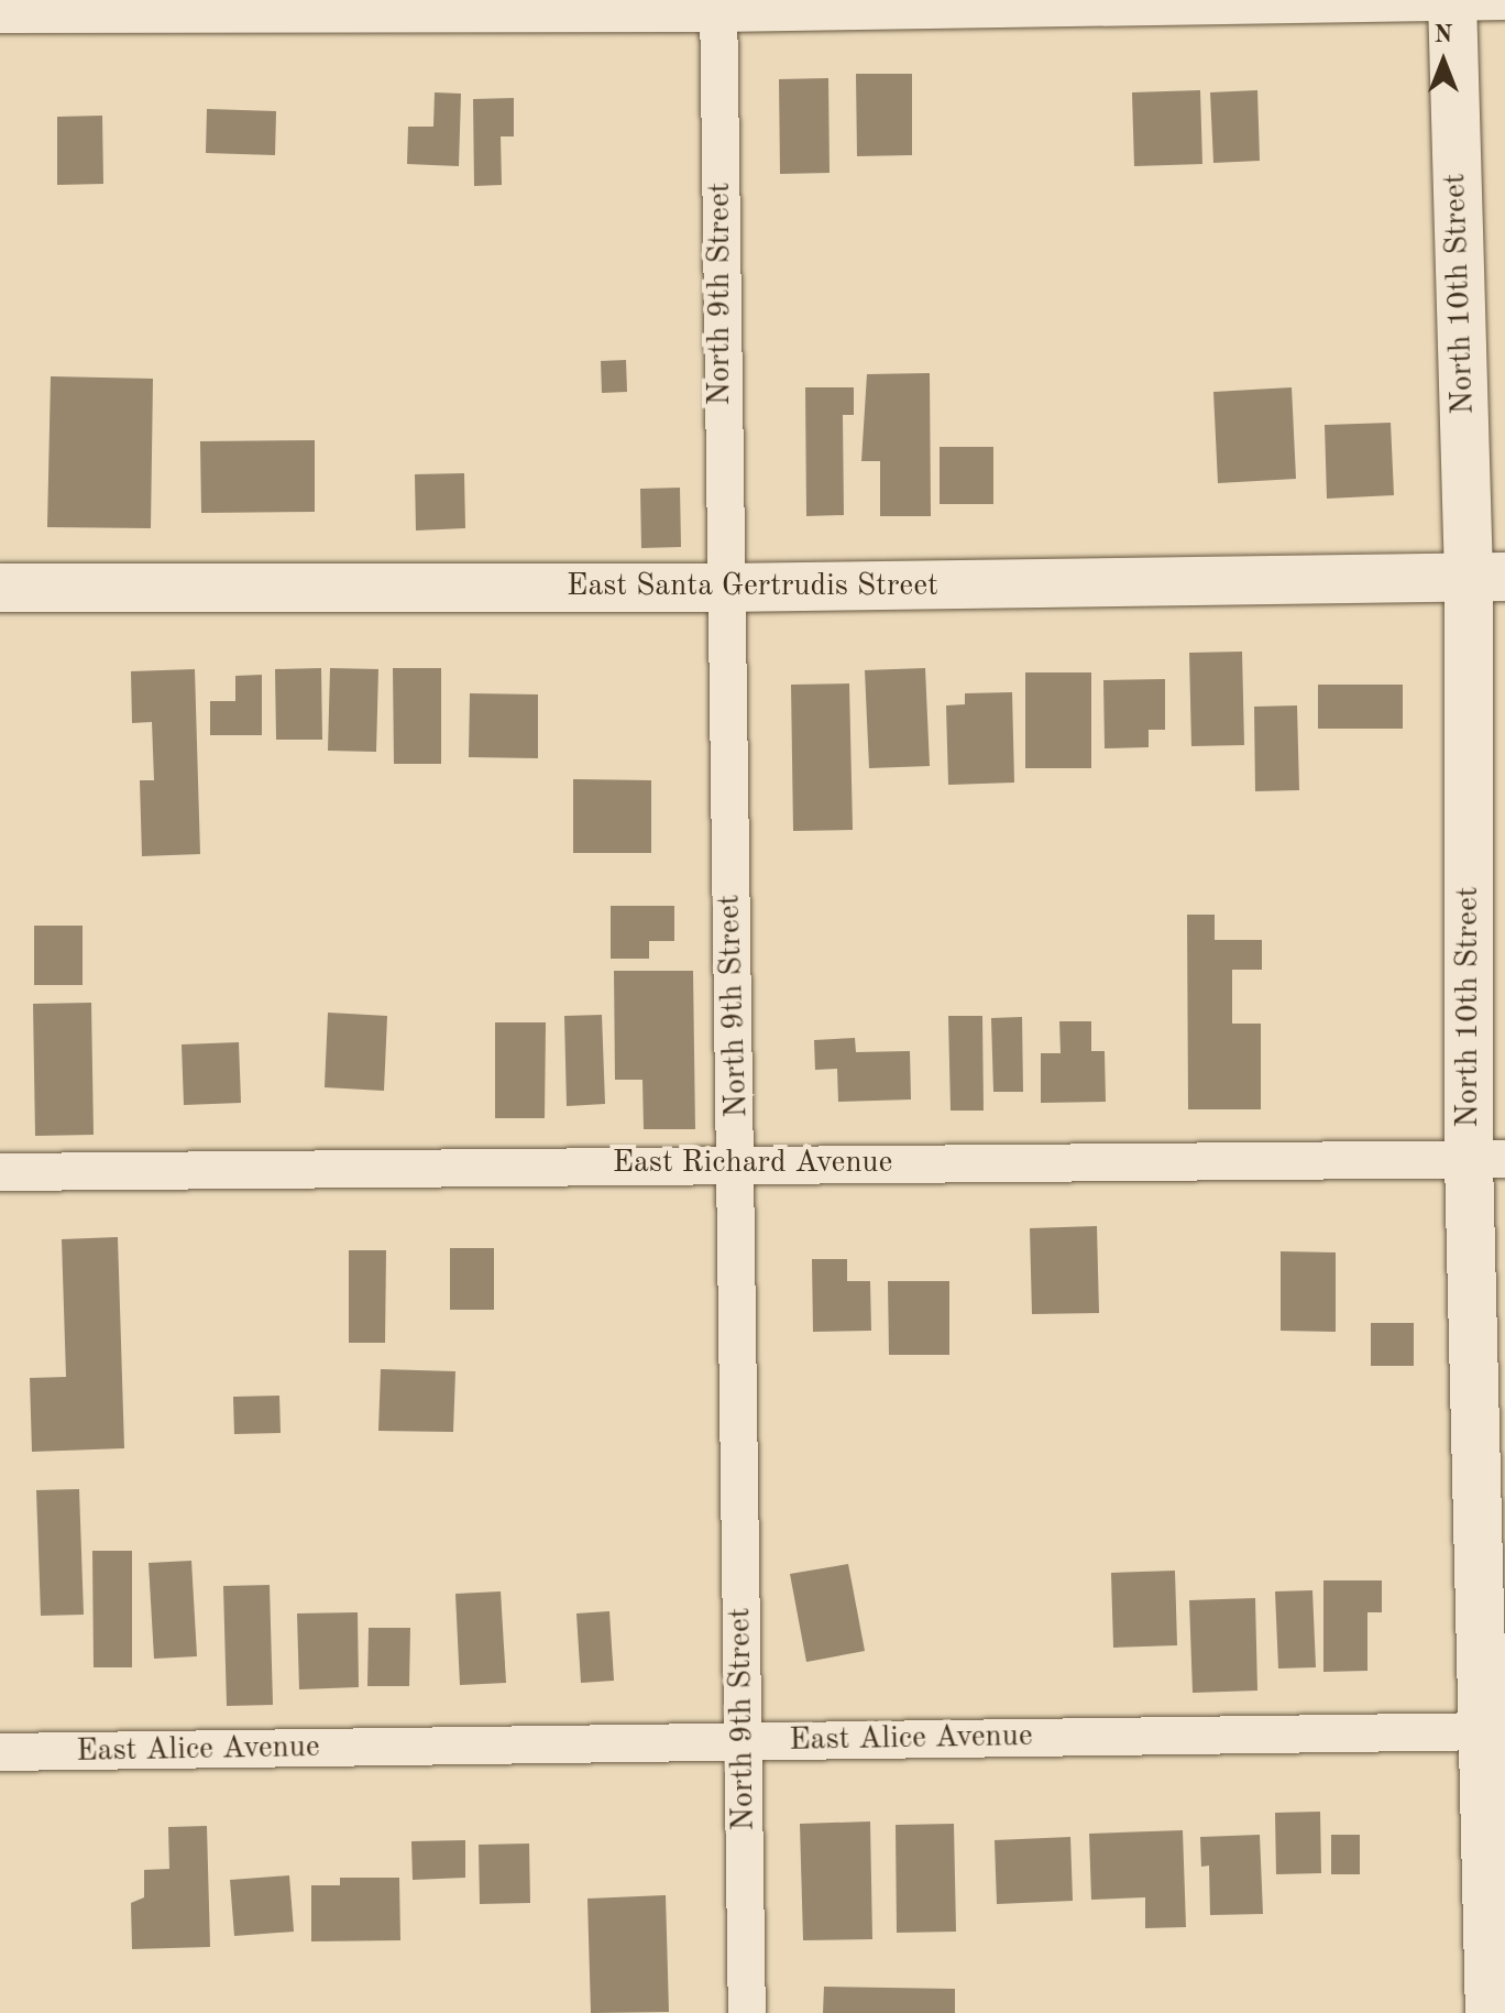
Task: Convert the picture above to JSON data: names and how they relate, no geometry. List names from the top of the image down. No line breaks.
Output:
{"streets":{"street":["North 9th Street","North 10th Street","East Santa Gertrudis Street","East Richard Avenue","East Alice Avenue"]},"crossings":[["North 9th Street","East Santa Gertrudis Street"],["North 9th Street","East Richard Avenue"],["North 9th Street","East Alice Avenue"],["North 10th Street","East Santa Gertrudis Street"],["North 10th Street","East Richard Avenue"],["North 10th Street","East Alice Avenue"]],"north":"top"}
